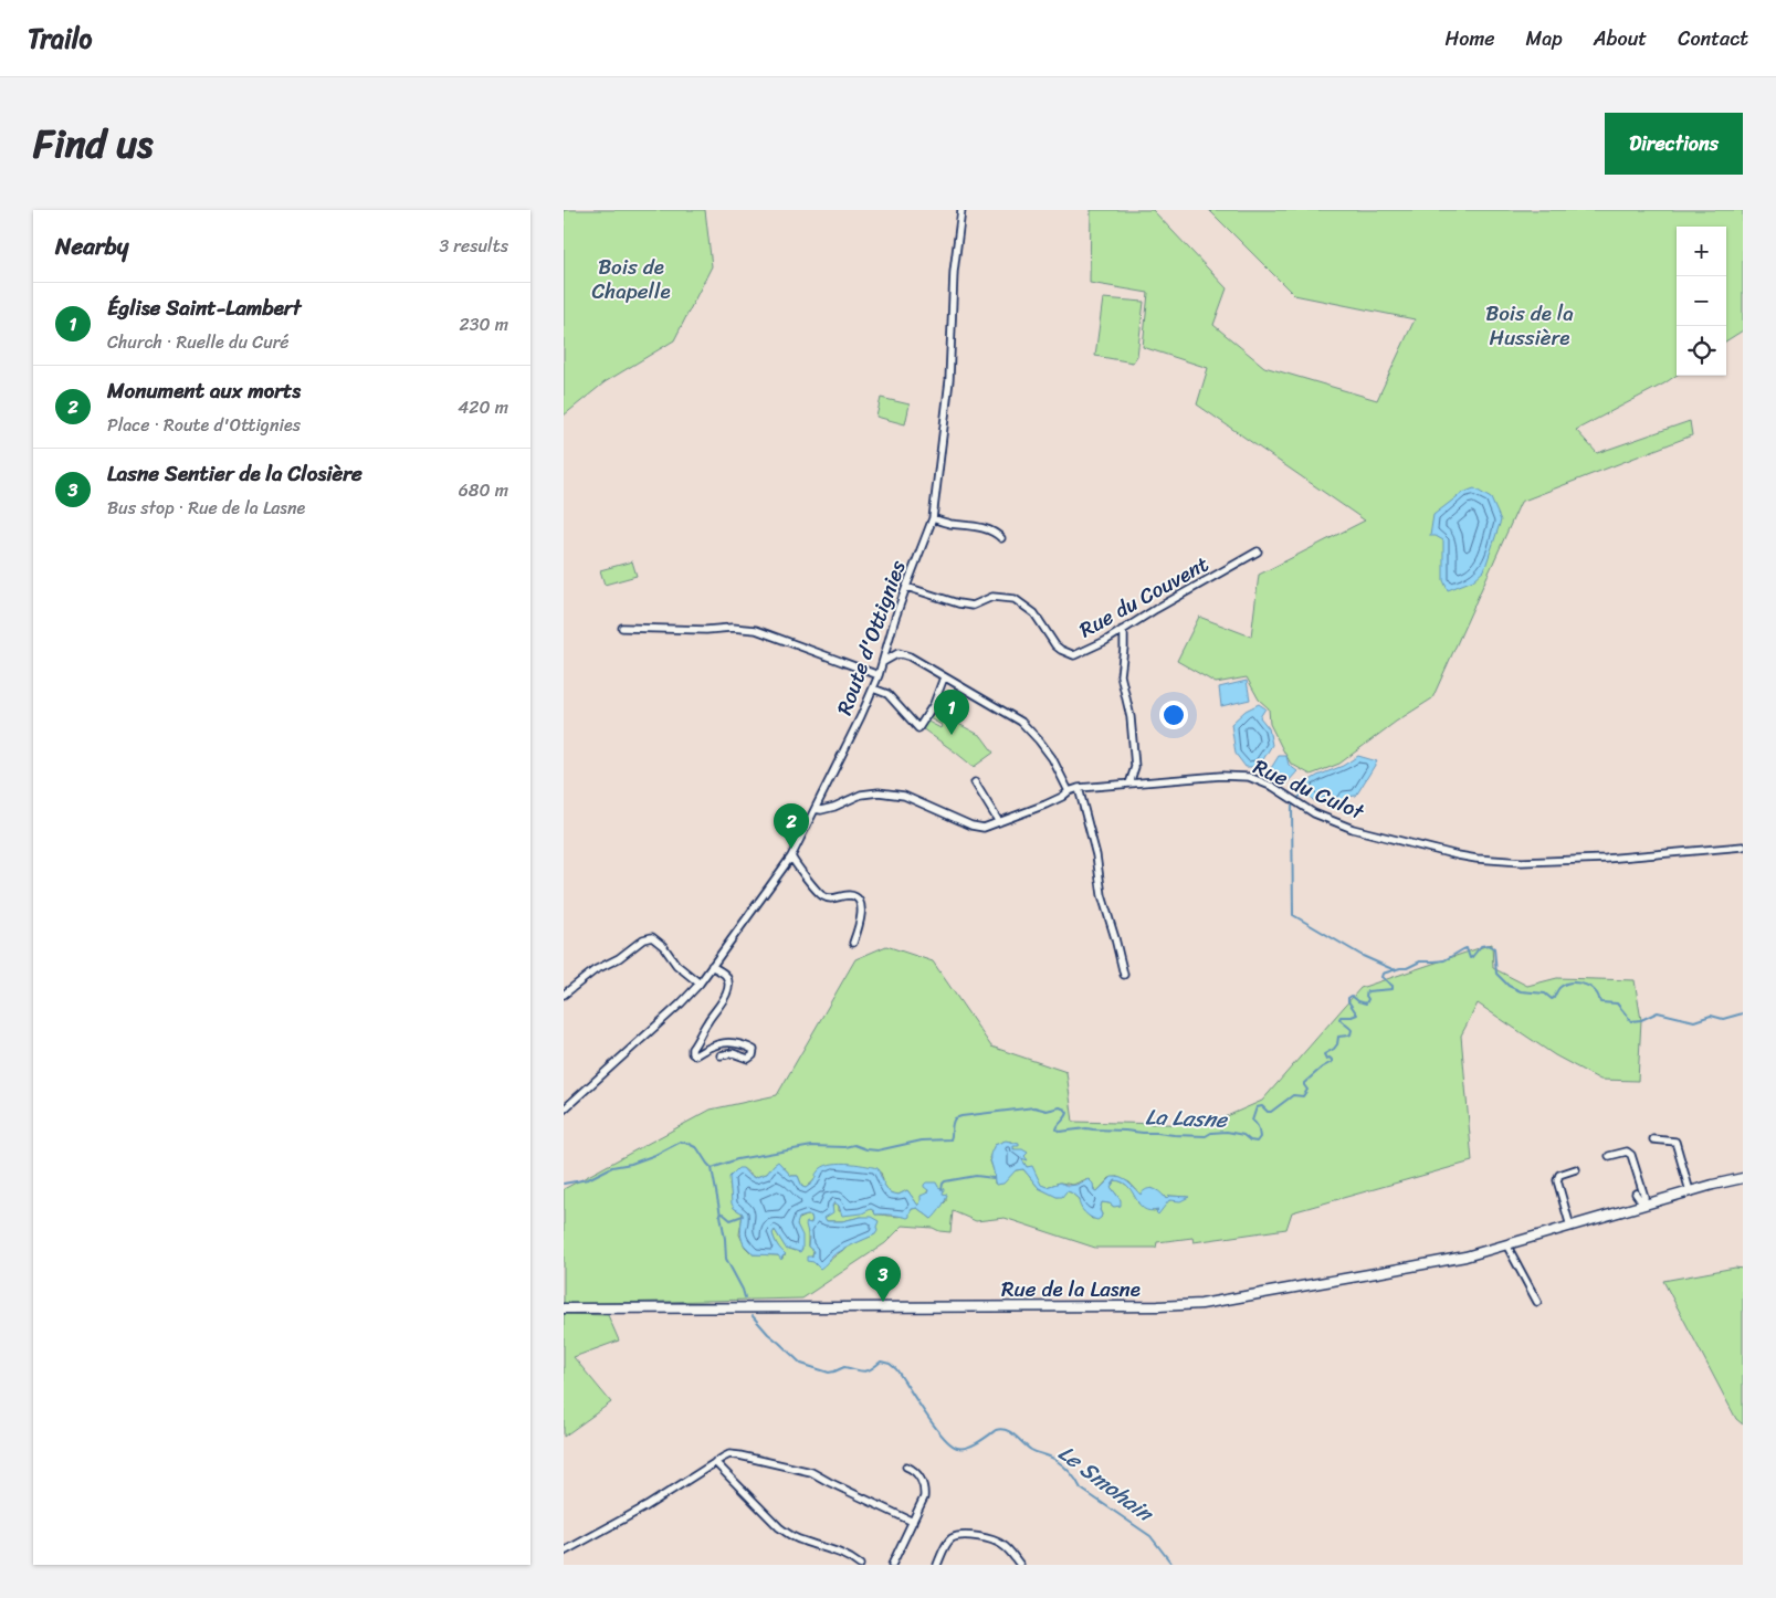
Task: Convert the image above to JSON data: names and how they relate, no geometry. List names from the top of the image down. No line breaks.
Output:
{"streets":{"street":["Rue du Couvent","Route d'Ottignies","Rue du Culot","Rue de la Lasne"]},"crossings":[["Rue du Couvent","Route d'Ottignies"],["Route d'Ottignies","Rue du Culot"]],"water":["La Lasne","Le Smohain"],"parks":["Bois de Chapelle","Bois de la Hussière"],"page":{"header":"Trailo","nav":["Home","Map","About","Contact"],"title":"Find us","buttons":"Directions","heading":["Nearby","3 results"],"map_buttons":["+","−"],"list":[{"mark":"1","name":"Église Saint-Lambert","note":"Church · Ruelle du Curé","value":"230 m"},{"mark":"2","name":"Monument aux morts","note":"Place · Route d'Ottignies","value":"420 m"},{"mark":"3","name":"Lasne Sentier de la Closière","note":"Bus stop · Rue de la Lasne","value":"680 m"}],"pins":["1","2","3"]}}
